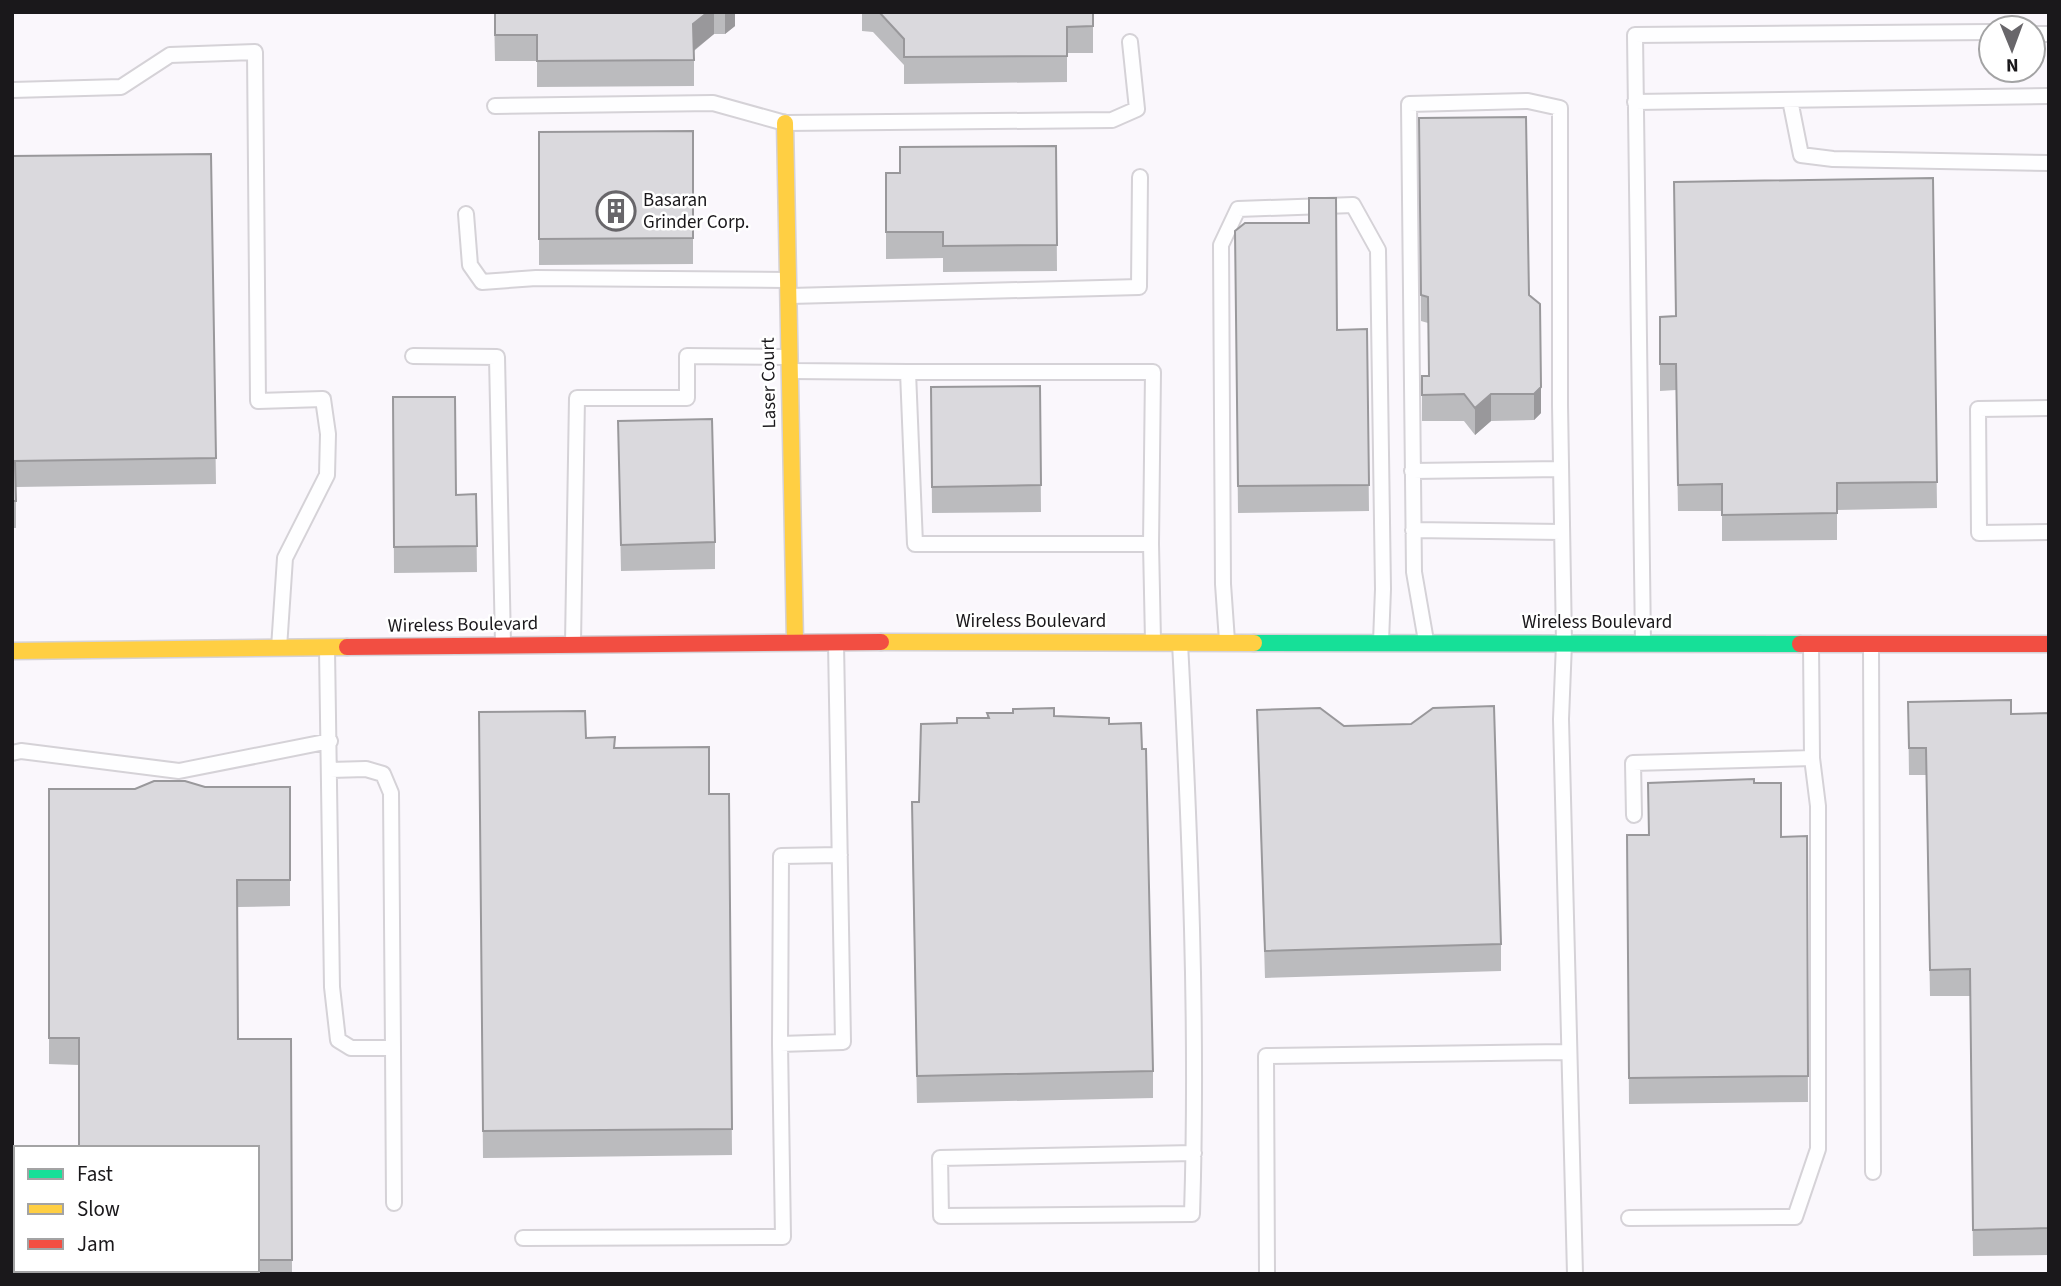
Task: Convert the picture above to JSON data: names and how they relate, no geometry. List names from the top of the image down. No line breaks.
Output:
{"streets":{"street":["Laser Court","Wireless Boulevard"]},"crossings":[["Laser Court","Wireless Boulevard"]],"places":{"building":["Basaran Grinder Corp."]},"legend":["Fast","Slow","Jam"],"north":"bottom"}
